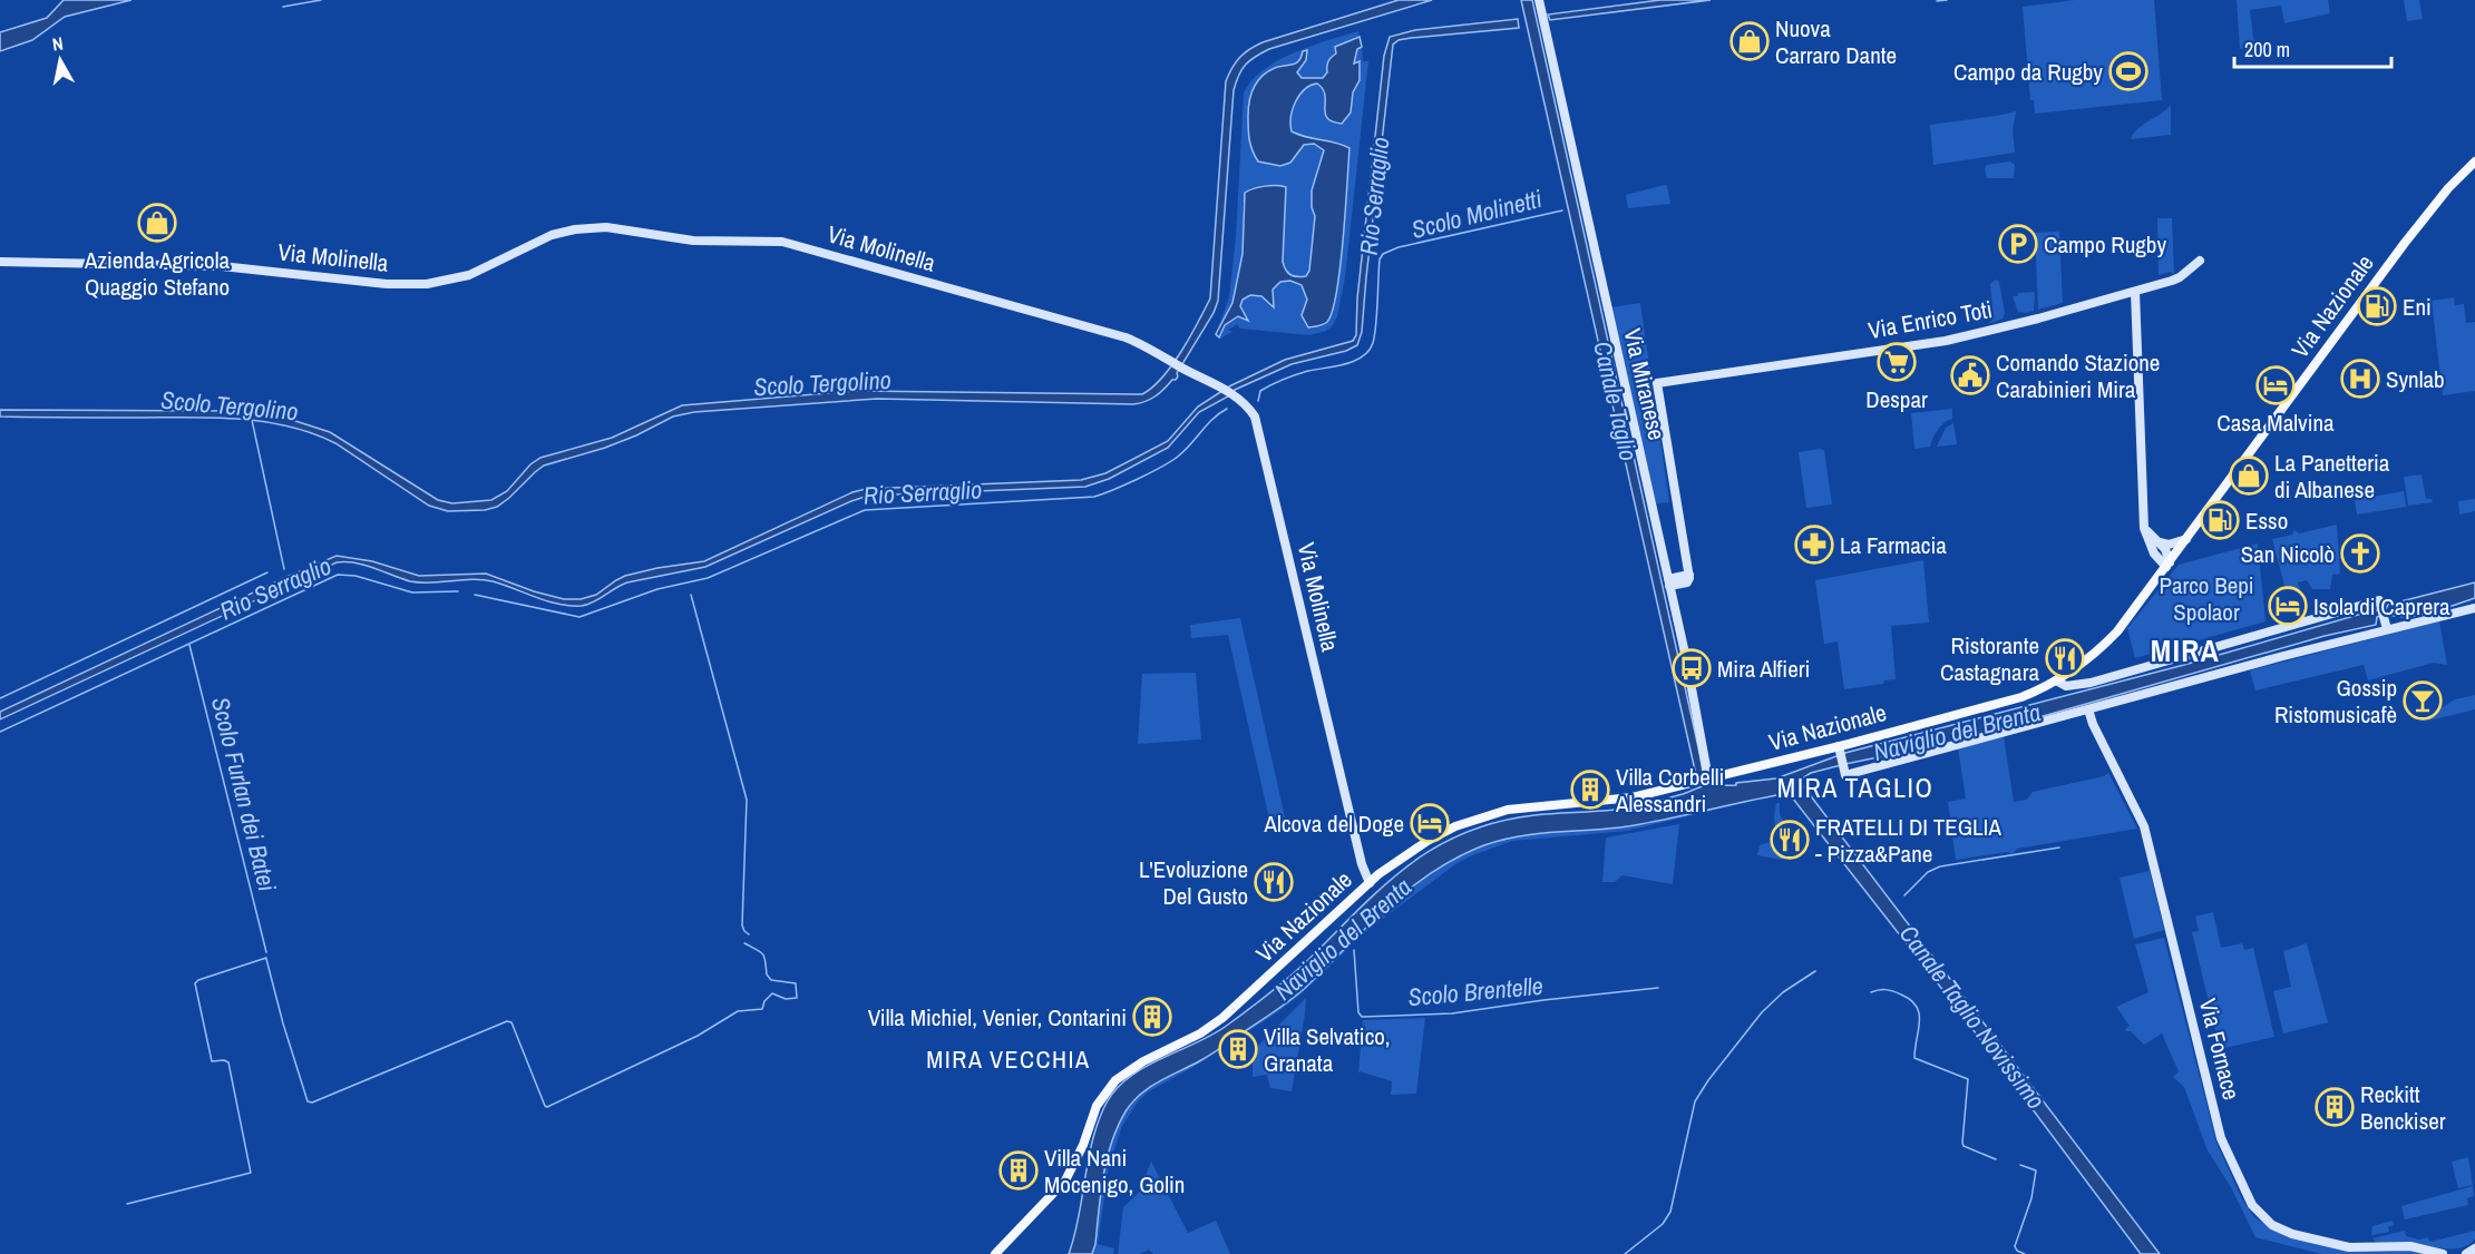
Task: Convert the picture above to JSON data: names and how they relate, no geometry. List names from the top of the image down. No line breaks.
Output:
{"streets":{"main road":["Via Nazionale"],"street":["Via Molinella","Via Enrico Toti","Via Miranese","Via Fornace"]},"crossings":[["Via Molinella","Via Nazionale"],["Via Nazionale","Via Miranese"],["Via Enrico Toti","Via Miranese"]],"districts":["MIRA","MIRA TAGLIO","MIRA VECCHIA"],"water":["Rio Serraglio","Scolo Molinetti","Scolo Tergolino","Canale Taglio","Naviglio del Brenta","Scolo Furlan dei Batei","Scolo Brentelle","Canale Taglio Novissimo"],"parks":["Parco Bepi Spolaor"],"places":{"shop":["Nuova Carraro Dante","Azienda Agricola Quaggio Stefano","La Panetteria di Albanese"],"sports":["Campo da Rugby"],"parking":["Campo Rugby"],"fuel station":["Eni","Esso"],"supermarket":["Despar"],"public building":["Comando Stazione Carabinieri Mira"],"hospital":["Synlab"],"hotel":["Casa Malvina","Isola di Caprera","Alcova del Doge"],"pharmacy":["La Farmacia"],"church":["San Nicolò"],"restaurant":["Ristorante Castagnara","FRATELLI DI TEGLIA - Pizza&Pane","L'Evoluzione Del Gusto"],"bus stop":["Mira Alfieri"],"bar":["Gossip Ristomusicafè"],"building":["Villa Corbelli Alessandri","Villa Michiel, Venier, Contarini","Villa Selvatico, Granata","Reckitt Benckiser","Villa Nani Mocenigo, Golin"]},"scale_bar":"200 m","north":"top"}
